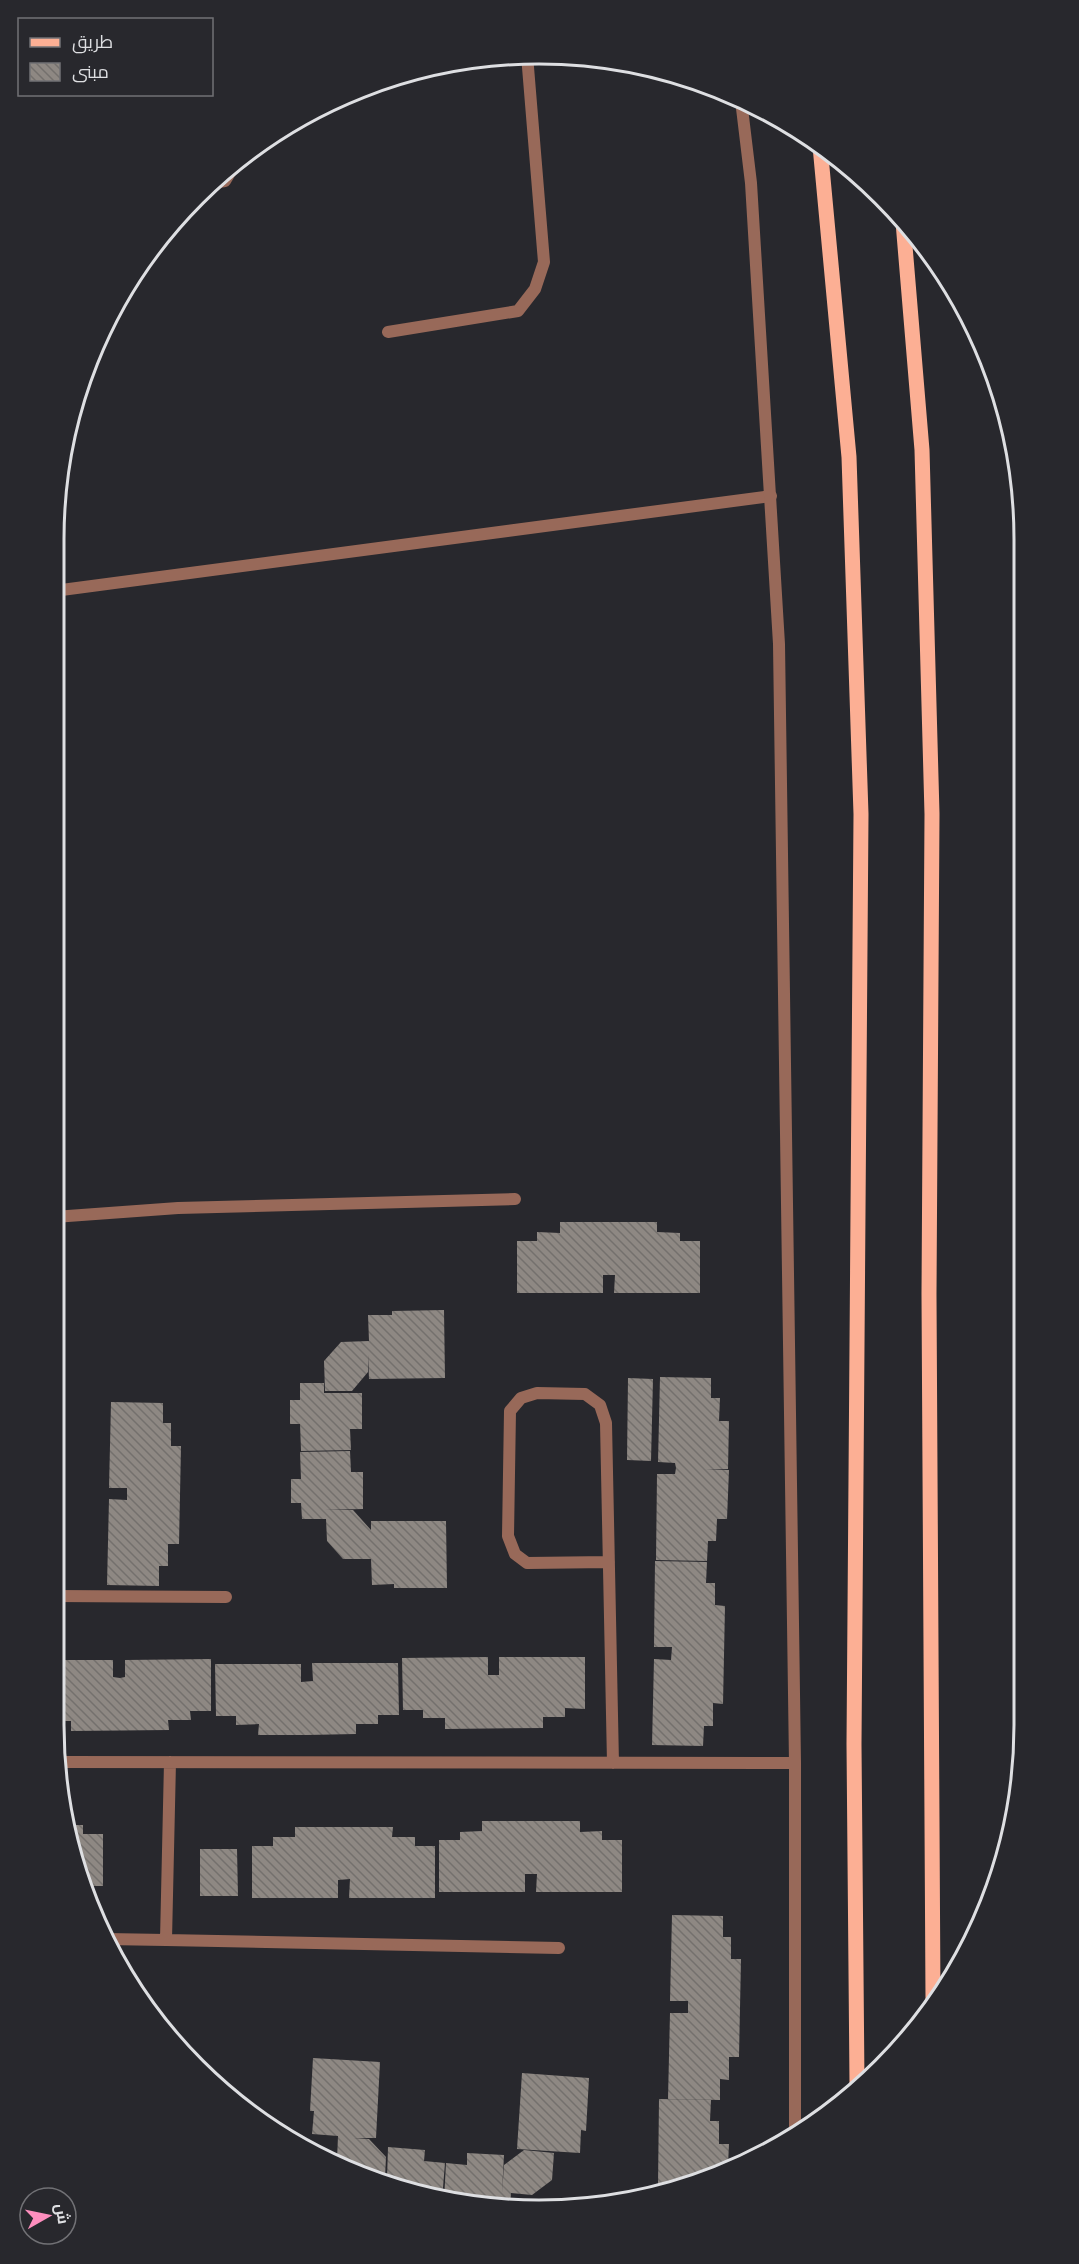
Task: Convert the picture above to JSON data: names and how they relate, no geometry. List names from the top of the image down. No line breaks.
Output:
{"legend":["طريق","مبنى"],"north":"right"}
